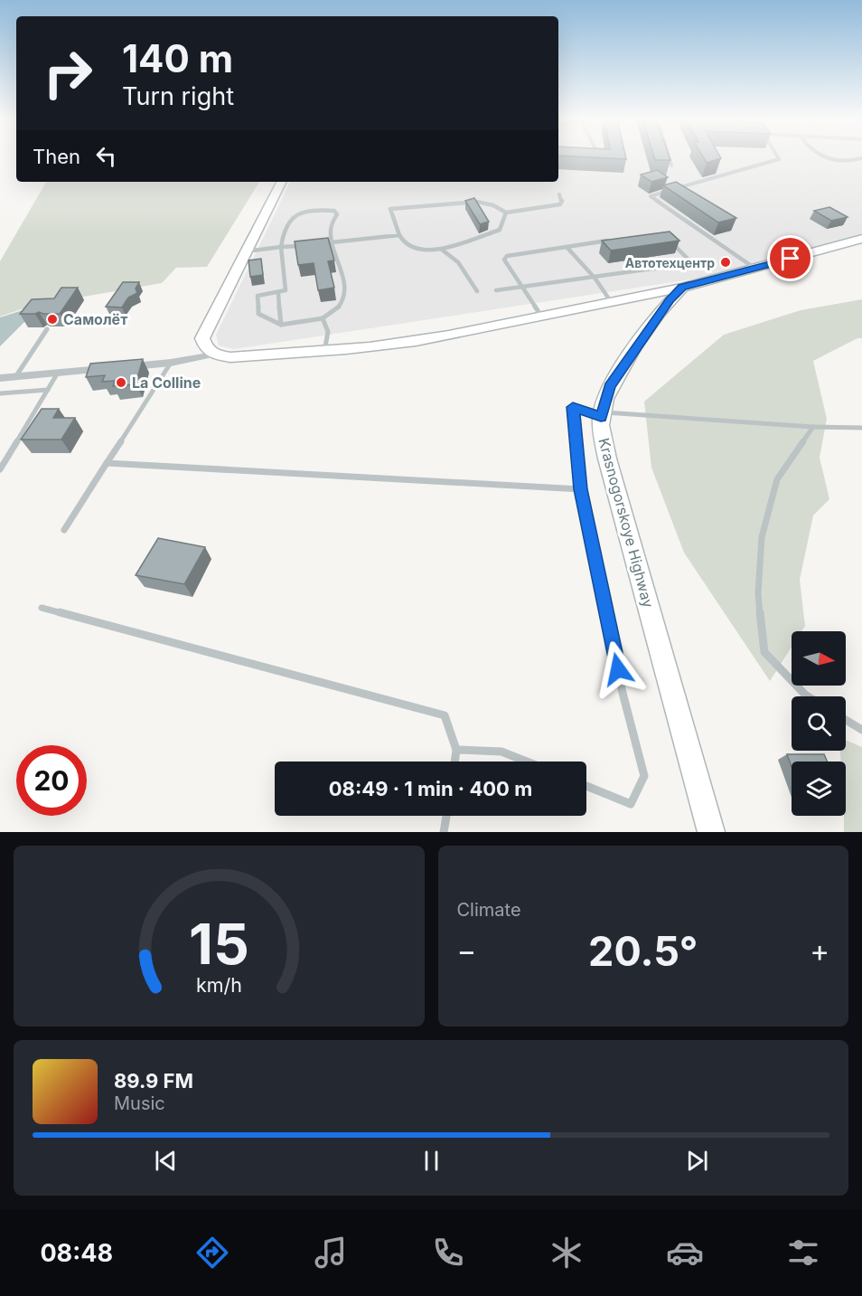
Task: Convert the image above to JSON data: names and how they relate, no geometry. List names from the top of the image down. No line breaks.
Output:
{"streets":{"street":["Krasnogorskoye Highway"]},"places":["Автотехцентр","Самолёт","La Colline"],"north":"right","page":{"turn":["140 m","Turn right"],"then":"Then","limit":"20","trip":"08:49 · 1 min · 400 m","tile":"Climate","heat":["−","20.5°","+"],"song":["89.9 FM","Music"],"tabs":"08:48","gauge":["15","km/h"]}}
